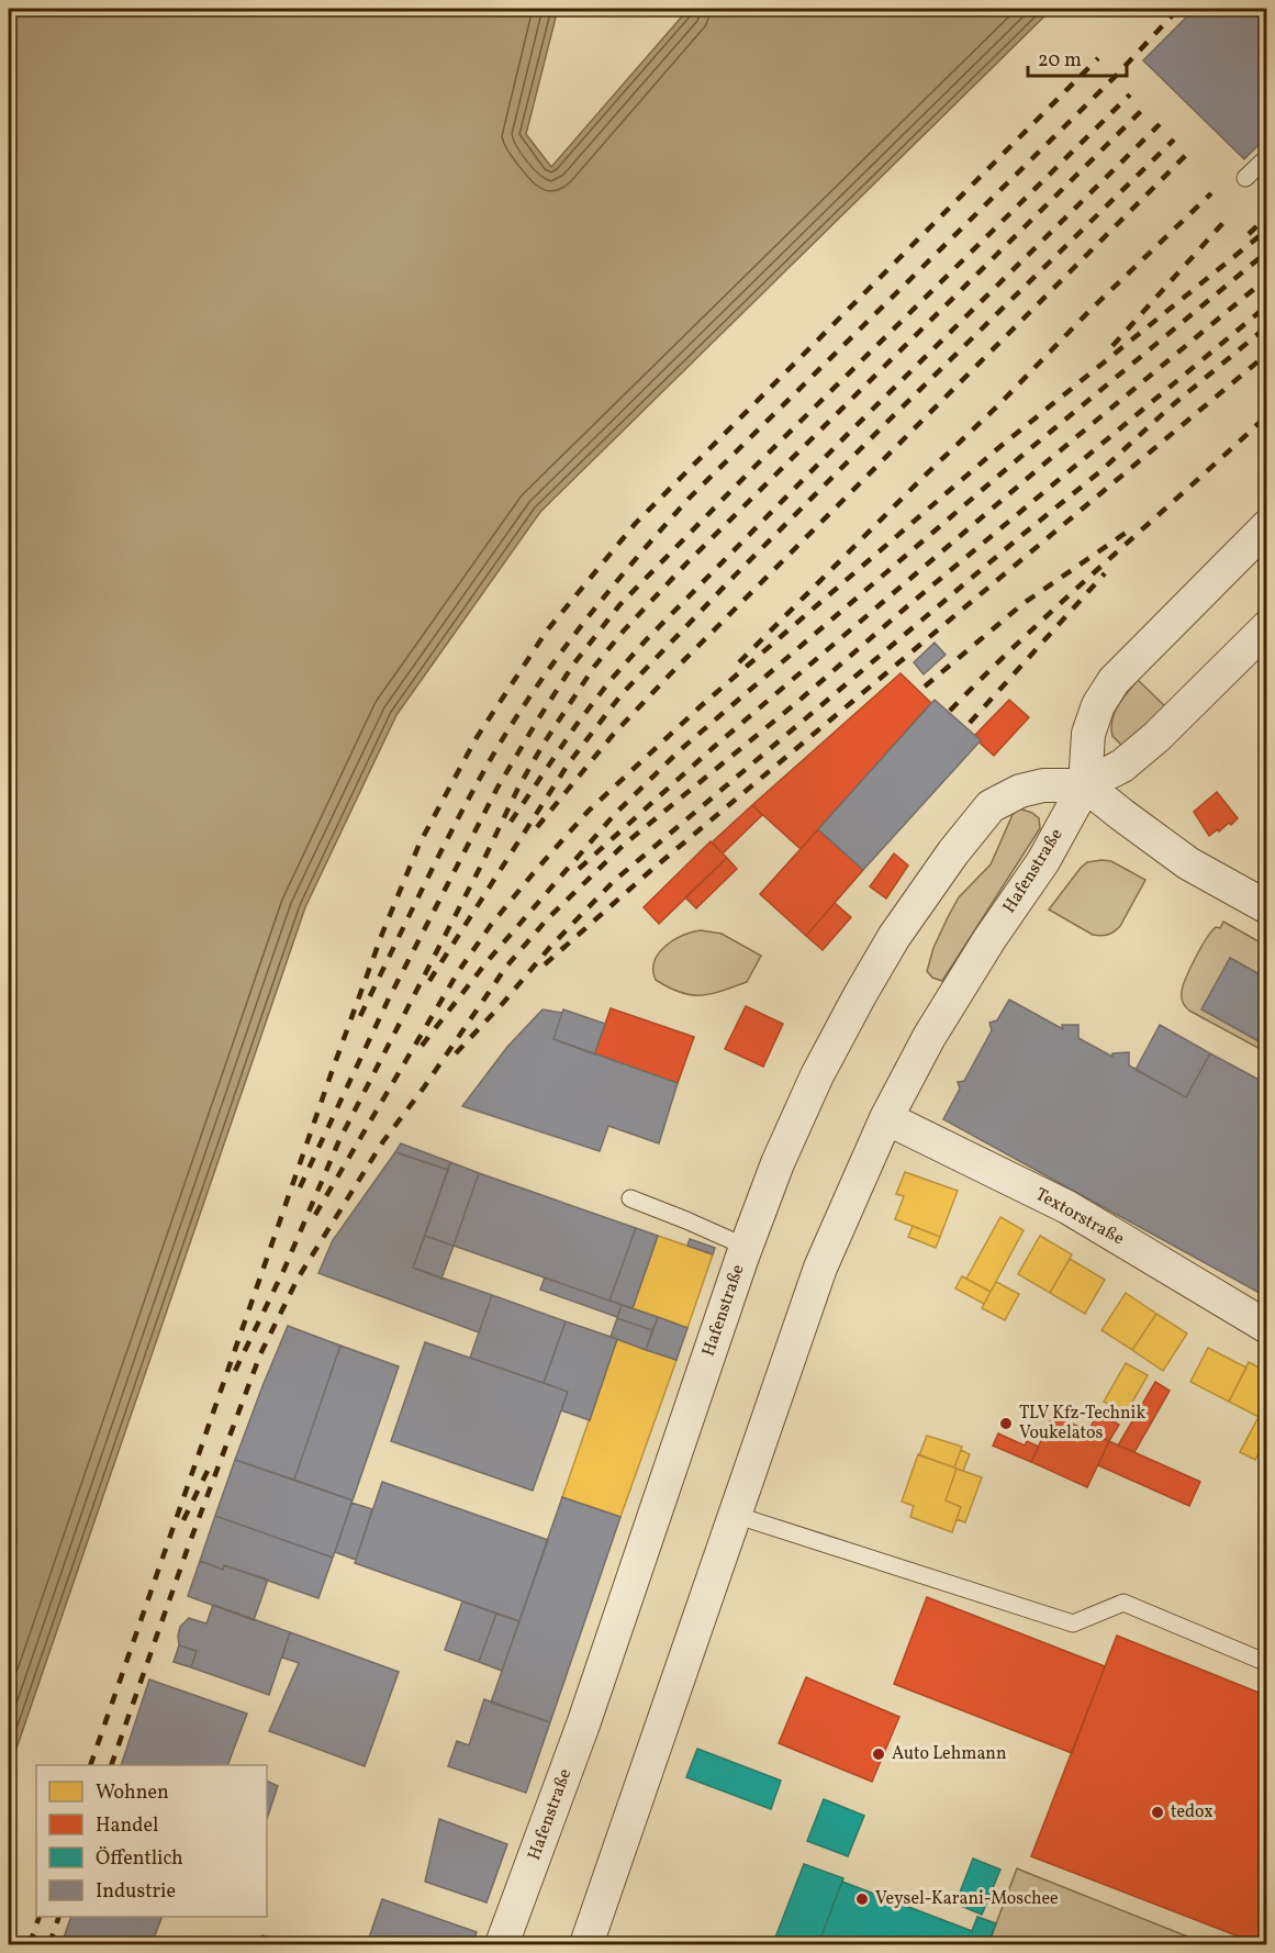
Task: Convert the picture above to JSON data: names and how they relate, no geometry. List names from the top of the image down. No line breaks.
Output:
{"streets":{"street":["Hafenstraße","Textorstraße"]},"crossings":[["Hafenstraße","Textorstraße"]],"places":["TLV Kfz-Technik Voukelatos","Auto Lehmann","tedox","Veysel-Karani-Moschee"],"legend":["Wohnen","Handel","Öffentlich","Industrie"],"scale_bar":"20 m"}
